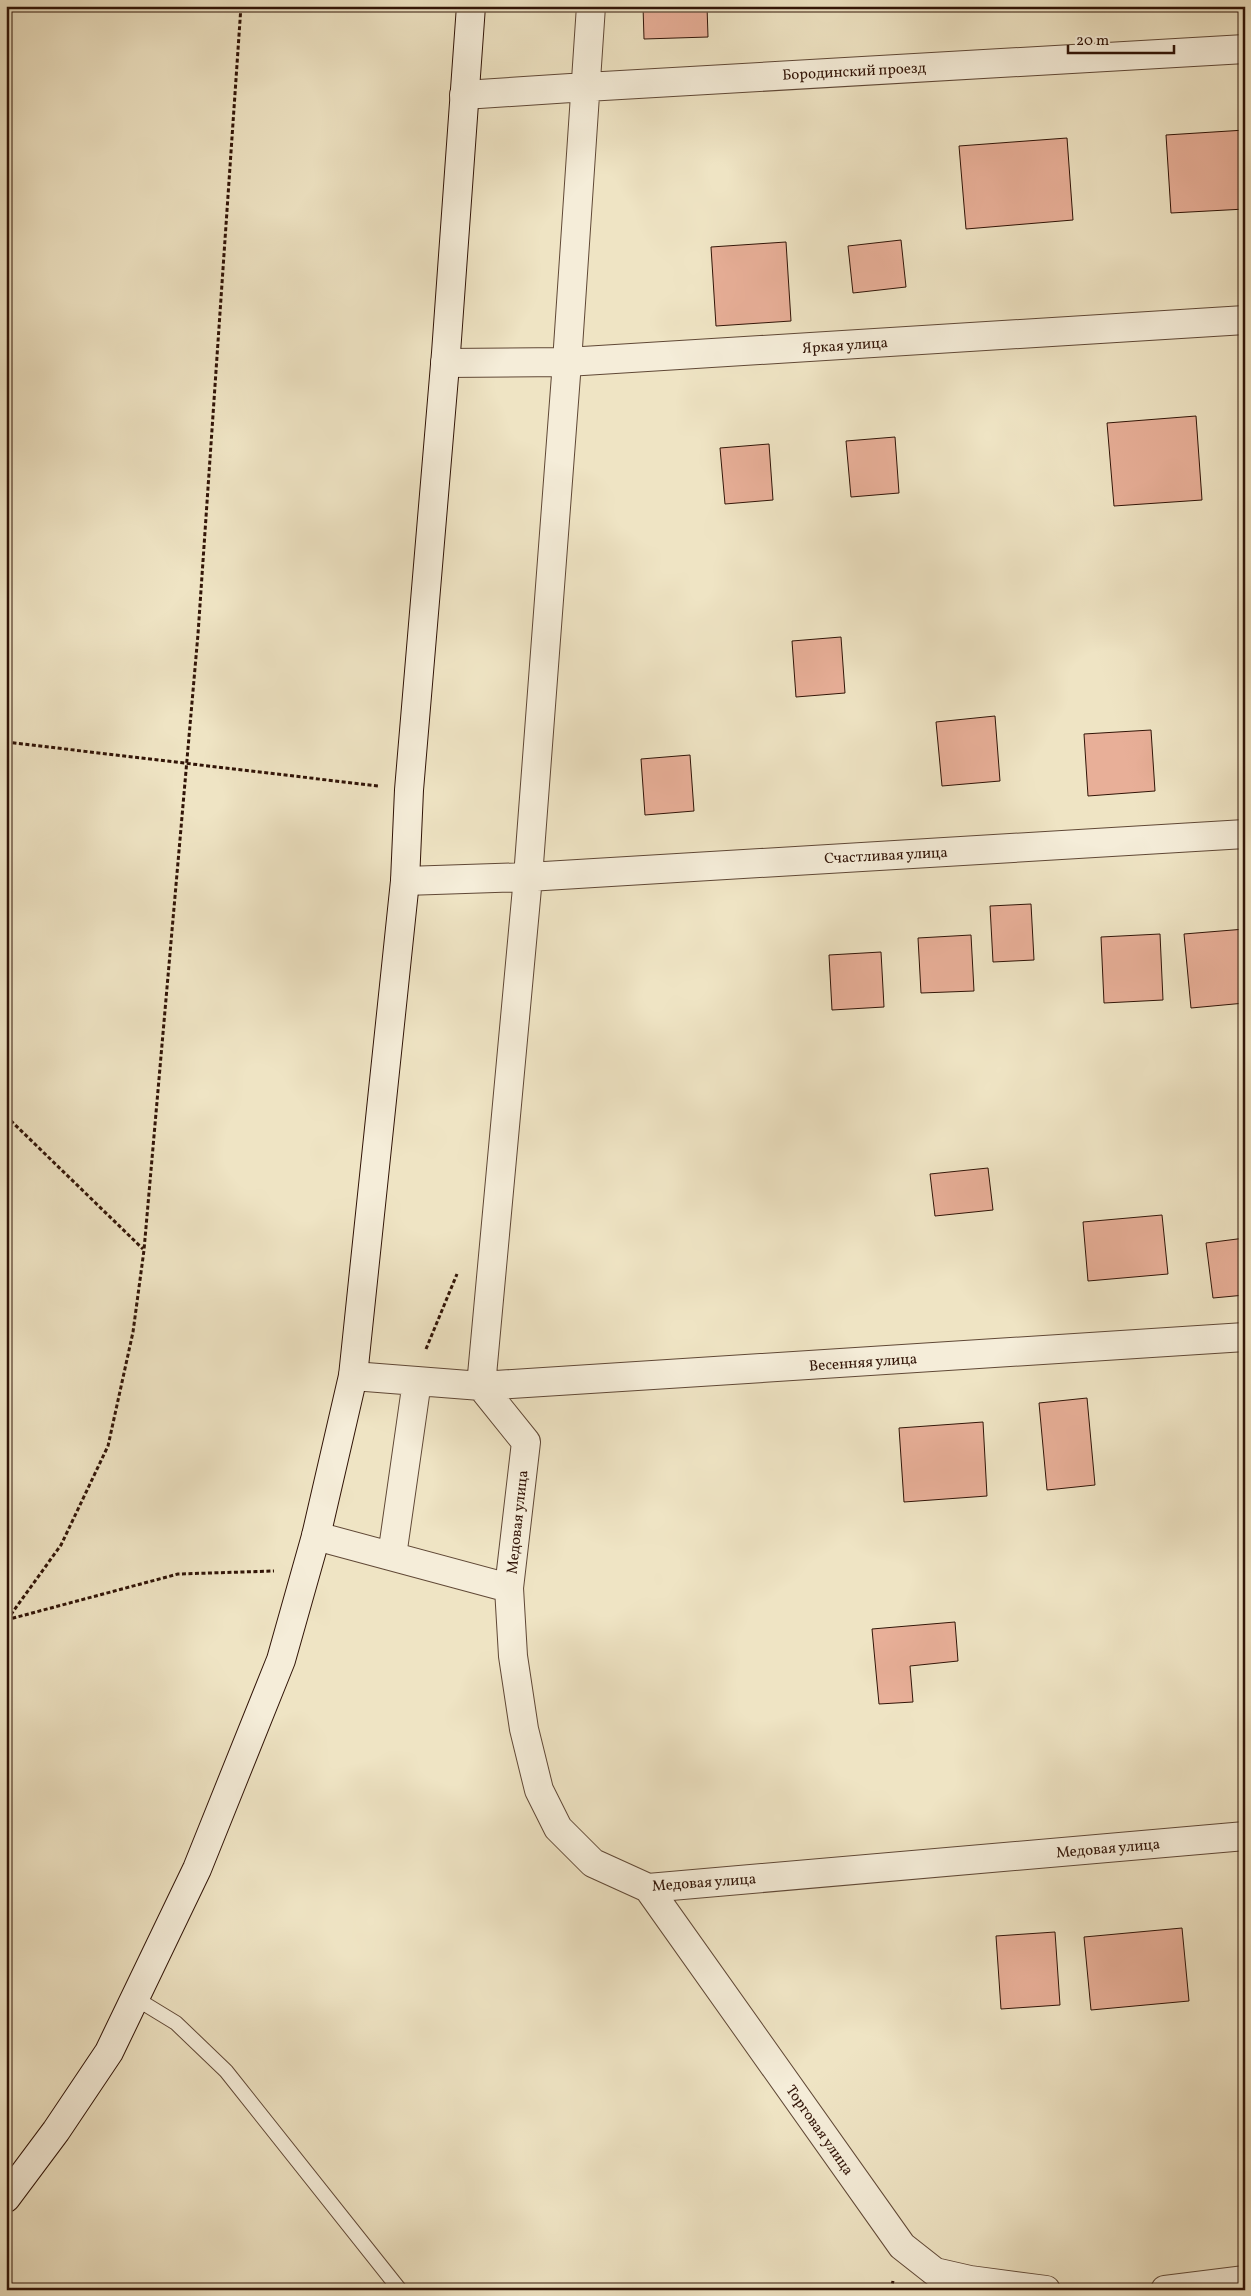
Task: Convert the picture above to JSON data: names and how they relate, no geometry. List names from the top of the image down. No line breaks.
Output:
{"streets":{"street":["Бородинский проезд","Яркая улица","Счастливая улица","Весенняя улица","Медовая улица","Торговая улица"]},"crossings":[["Весенняя улица","Медовая улица"],["Медовая улица","Торговая улица"]],"scale_bar":"20 m"}
